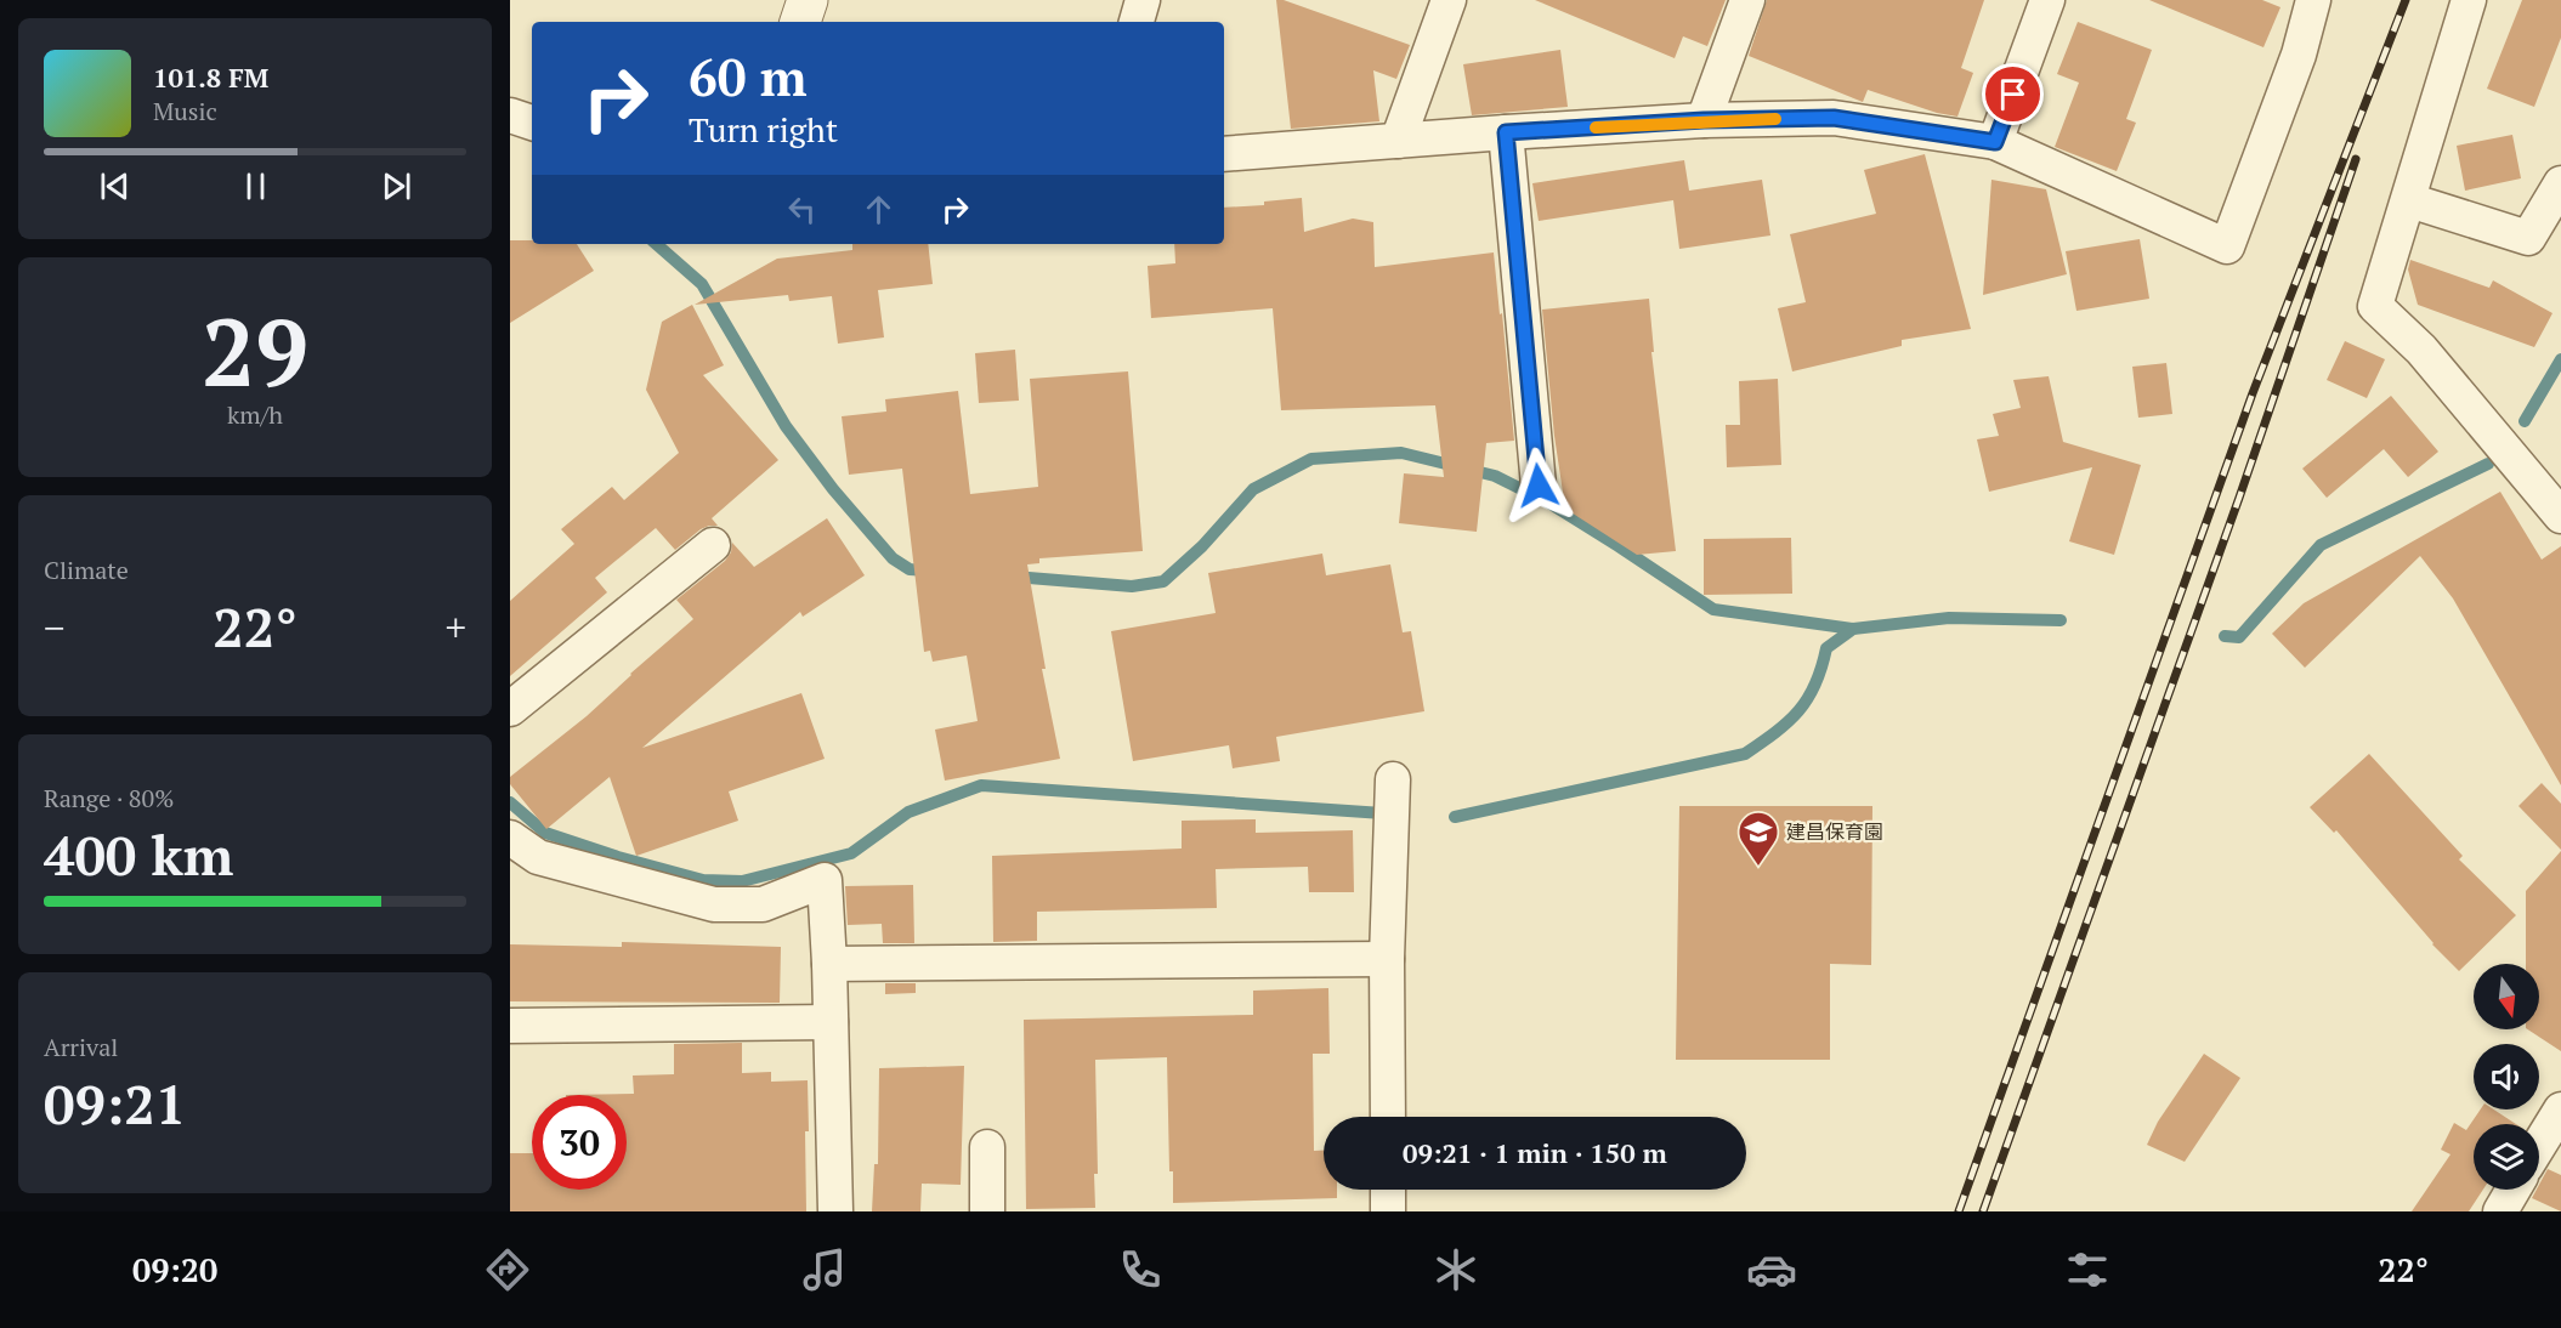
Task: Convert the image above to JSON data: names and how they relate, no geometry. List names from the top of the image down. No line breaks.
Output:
{"places":{"school or university":["建昌保育園"]},"north":"bottom","page":{"turn":["60 m","Turn right"],"song":["101.8 FM","Music"],"tile":[["29","km/h"],"Climate",["Range · 80%","400 km"],["Arrival","09:21"]],"heat":["−","22°","+"],"limit":"30","trip":"09:21 · 1 min · 150 m","tabs":["09:20","22°"]}}
